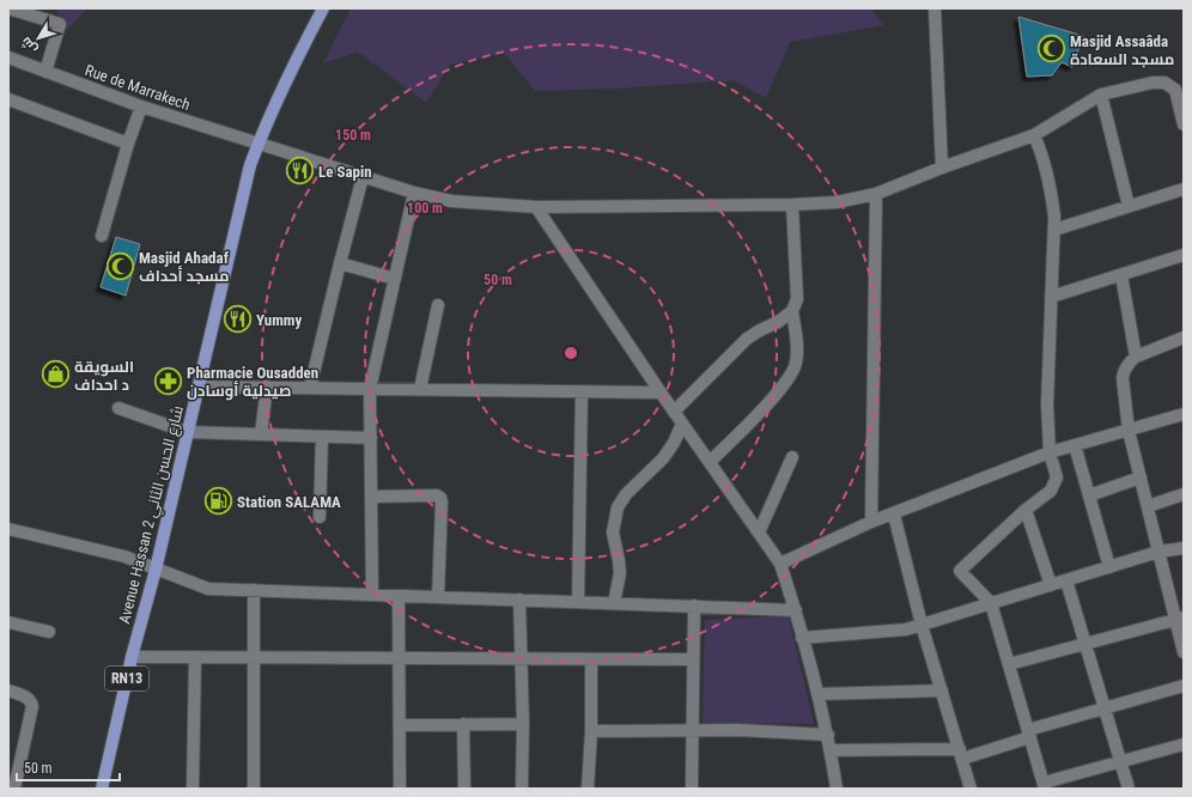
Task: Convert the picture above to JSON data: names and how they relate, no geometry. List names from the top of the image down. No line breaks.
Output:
{"streets":{"main road":["Avenue Hassan 2 شارع الحسن الثاني","RN13"],"street":["Rue de Marrakech"]},"crossings":[["Rue de Marrakech","Avenue Hassan 2 شارع الحسن الثاني"]],"places":{"mosque":["Masjid Assaâda مسجد السعادة","Masjid Ahadaf مسجد أحداف"],"restaurant":["Le Sapin","Yummy"],"shop":["السويقة د احداف"],"pharmacy":["Pharmacie Ousadden صيدلية أوسادن"],"fuel station":["Station SALAMA"]},"scale_bar":"50 m","north":"bottom left","rings":["150 m","100 m","50 m"]}
